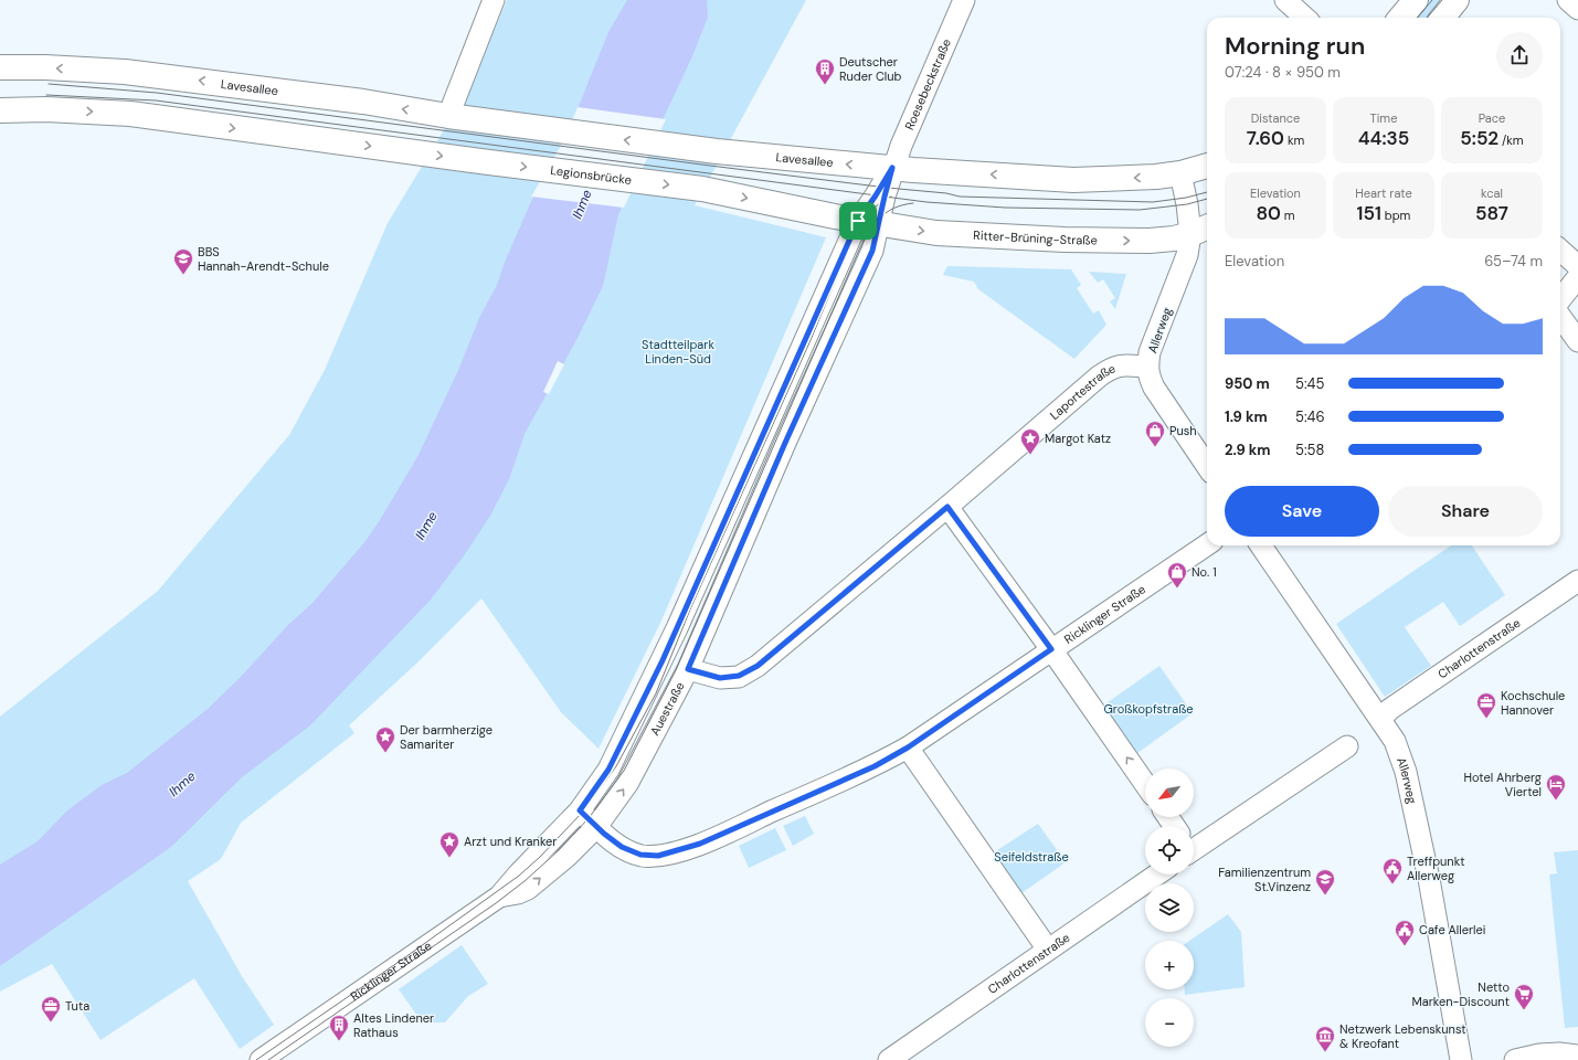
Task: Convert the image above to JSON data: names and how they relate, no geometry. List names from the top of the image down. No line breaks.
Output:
{"streets":{"main road":["Lavesallee","Legionsbrücke","Ritter-Brüning-Straße"],"street":["Roesebeckstraße","Allerweg","Laportestraße","Ricklinger Straße","Charlottenstraße","Auestraße"]},"crossings":[["Roesebeckstraße","Lavesallee"],["Roesebeckstraße","Auestraße"],["Lavesallee","Auestraße"],["Legionsbrücke","Ritter-Brüning-Straße"],["Legionsbrücke","Auestraße"],["Ritter-Brüning-Straße","Allerweg"],["Ritter-Brüning-Straße","Auestraße"],["Allerweg","Laportestraße"],["Allerweg","Charlottenstraße"],["Laportestraße","Auestraße"],["Ricklinger Straße","Auestraße"]],"one_way":["Lavesallee","Legionsbrücke"],"water":["Ihme"],"parks":["Stadtteilpark Linden-Süd","Großkopfstraße","Seifeldstraße"],"places":{"building":["Deutscher Ruder Club","Altes Lindener Rathaus"],"school or university":["BBS Hannah-Arendt-Schule","Familienzentrum St.Vinzenz"],"shop":["Push","No. 1"],"place":["Margot Katz","Der barmherzige Samariter","Arzt und Kranker"],"office":["Kochschule Hannover","Tuta"],"hotel":["Hotel Ahrberg Viertel"],"public building":["Treffpunkt Allerweg","Cafe Allerlei"],"supermarket":["Netto Marken-Discount"],"museum":["Netzwerk Lebenskunst & Kreofant"]},"north":"bottom left","page":{"heading":["Morning run","07:24 · 8 × 950 m"],"stats":[["Distance","7.60 km"],["Time","44:35"],["Pace","5:52 /km"],["Elevation","80 m"],["Heart rate","151 bpm"],["kcal","587"]],"chart":["Elevation","65–74 m"],"list":[{"name":"950 m","note":"5:45"},{"name":"1.9 km","note":"5:46"},{"name":"2.9 km","note":"5:58"}],"buttons":["Save","Share"],"map_buttons":["+","−"]}}
